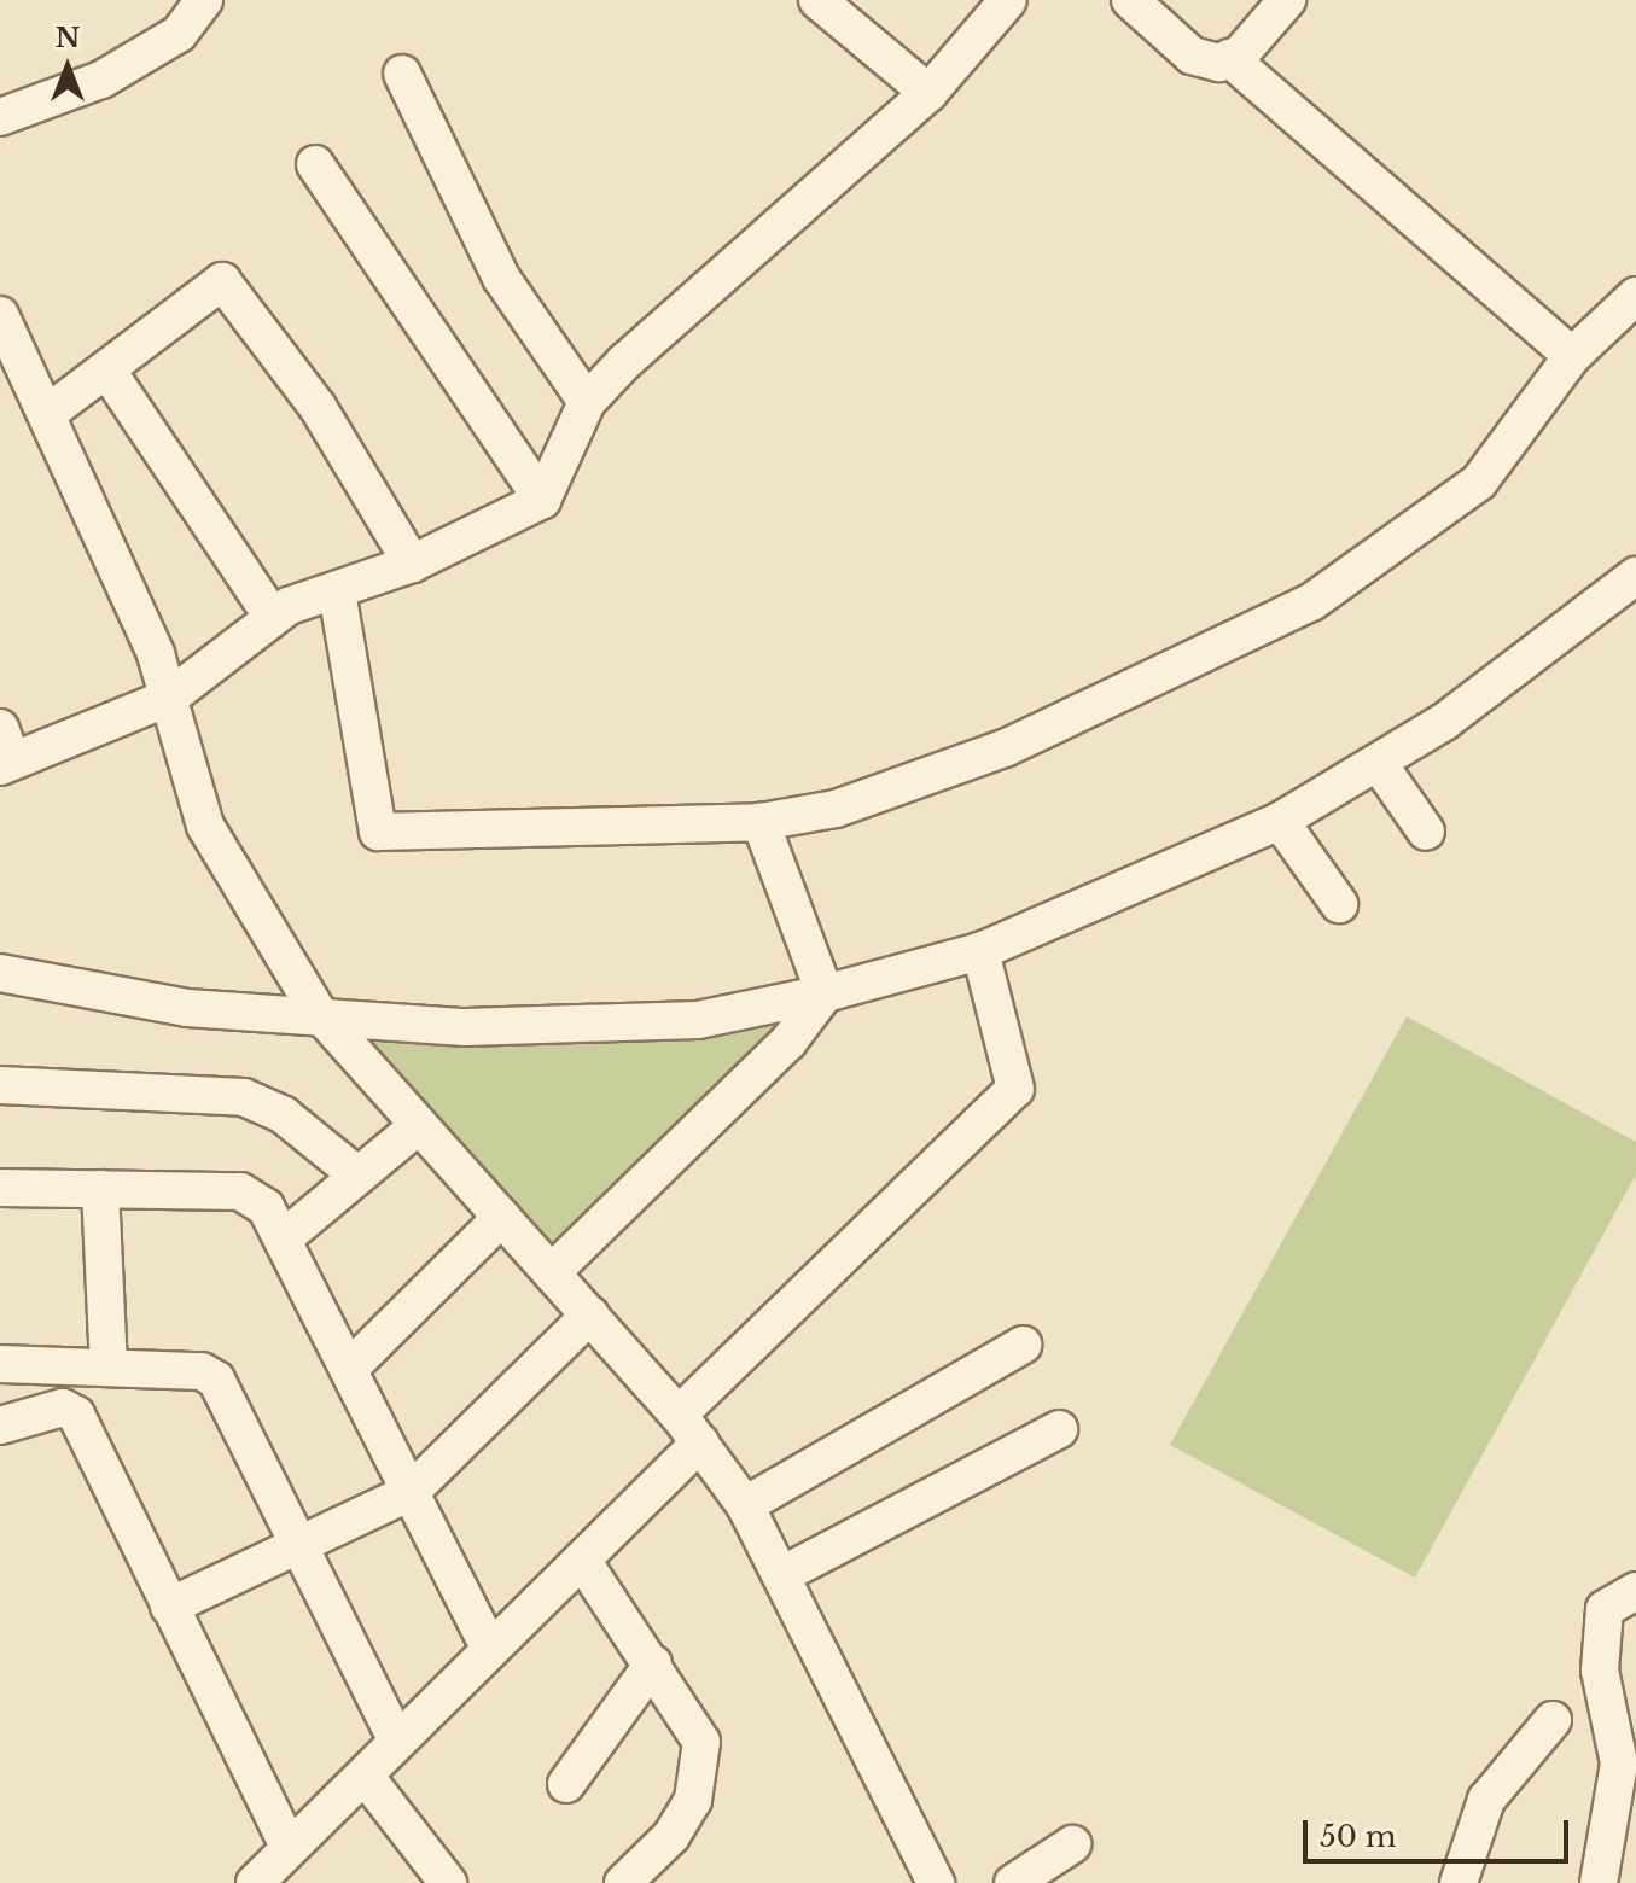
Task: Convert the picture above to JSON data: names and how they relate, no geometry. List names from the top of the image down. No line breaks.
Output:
{"scale_bar":"50 m","north":"top"}
